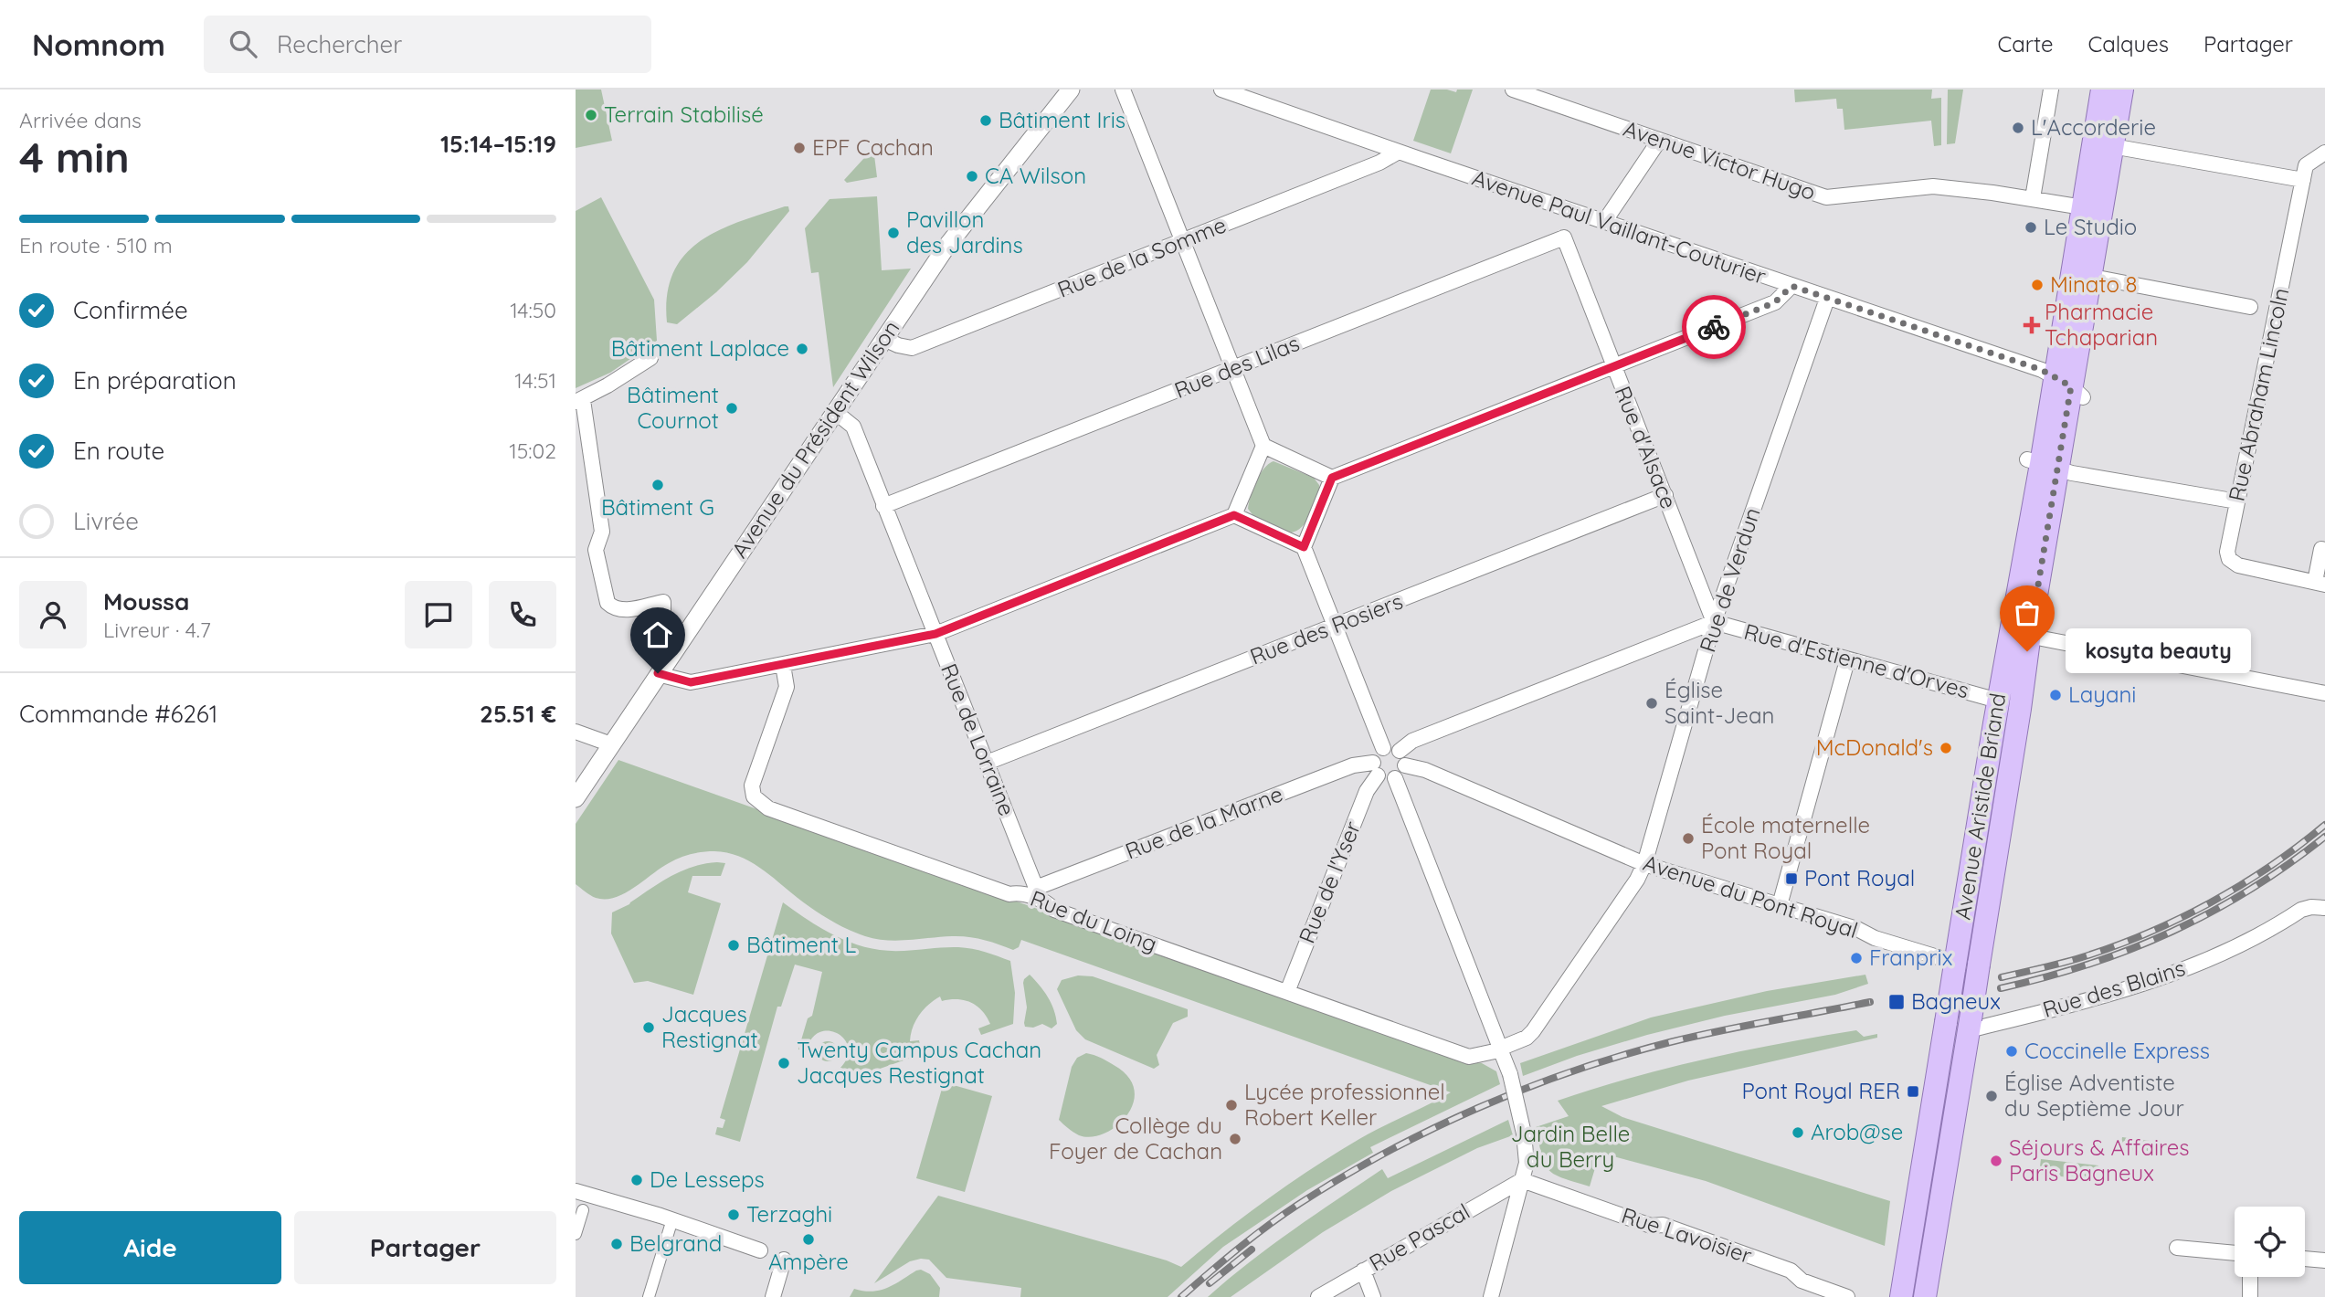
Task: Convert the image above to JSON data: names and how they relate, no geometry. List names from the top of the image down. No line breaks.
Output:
{"streets":{"main road":["Avenue Aristide Briand"],"street":["Avenue Victor Hugo","Avenue Paul Vaillant-Couturier","Rue de la Somme","Rue des Lilas","Rue Abraham Lincoln","Avenue du Président Wilson","Rue d'Alsace","Rue de Verdun","Rue des Rosiers","Rue d'Estienne d'Orves","Rue de Lorraine","Rue de la Marne","Rue de l'Yser","Avenue du Pont Royal","Rue du Loing","Rue des Blains","Rue Lavoisier","Rue Pascal"]},"crossings":[["Avenue Victor Hugo","Avenue Aristide Briand"],["Avenue Paul Vaillant-Couturier","Rue de la Somme"],["Avenue Paul Vaillant-Couturier","Rue de Verdun"],["Avenue Paul Vaillant-Couturier","Avenue Aristide Briand"],["Rue de la Somme","Avenue du Président Wilson"],["Rue des Lilas","Rue d'Alsace"],["Rue des Lilas","Rue de Lorraine"],["Avenue du Président Wilson","Rue de Lorraine"],["Rue d'Alsace","Rue de Verdun"],["Rue d'Alsace","Rue des Rosiers"],["Rue d'Alsace","Rue d'Estienne d'Orves"],["Rue de Verdun","Rue d'Estienne d'Orves"],["Rue de Verdun","Avenue du Pont Royal"],["Rue de Verdun","Rue du Loing"],["Rue des Rosiers","Rue de Lorraine"],["Rue d'Estienne d'Orves","Avenue Aristide Briand"],["Rue de Lorraine","Rue de la Marne"],["Rue de Lorraine","Rue du Loing"],["Avenue Aristide Briand","Avenue du Pont Royal"],["Avenue Aristide Briand","Rue des Blains"],["Rue de la Marne","Rue de l'Yser"],["Rue de la Marne","Avenue du Pont Royal"],["Rue de la Marne","Rue du Loing"],["Rue de l'Yser","Avenue du Pont Royal"],["Rue de l'Yser","Rue du Loing"],["Rue Lavoisier","Rue Pascal"]],"parks":["Jardin Belle du Berry"],"places":{"other":["Terrain Stabilisé","Bâtiment Iris","L'Accorderie","EPF Cachan","CA Wilson","Le Studio","Pavillon des Jardins","Minato 8","Bâtiment Laplace","Bâtiment Cournot","Bâtiment G","kosyta beauty","Layani","Église Saint-Jean","McDonald's","École maternelle Pont Royal","Bâtiment L","Franprix","Jacques Restignat","Coccinelle Express","Twenty Campus Cachan Jacques Restignat","Église Adventiste du Septième Jour","Lycée professionnel Robert Keller","Arob@se","Collège du Foyer de Cachan","Séjours & Affaires Paris Bagneux","De Lesseps","Terzaghi","Ampère","Belgrand"],"health":["Pharmacie Tchaparian"],"transit":["Pont Royal","Bagneux","Pont Royal RER"]},"page":{"header":"Nomnom","search":"Rechercher","nav":["Carte","Calques","Partager"],"heading":["4 min","Arrivée dans","15:14–15:19"],"panel":["Moussa","Livreur · 4.7","Commande #6261","25.51 €"],"bar":"En route · 510 m","list":[["Confirmée","14:50"],["En préparation","14:51"],["En route","15:02"],"Livrée"],"bubble":"kosyta beauty","buttons":["Aide","Partager"]}}
